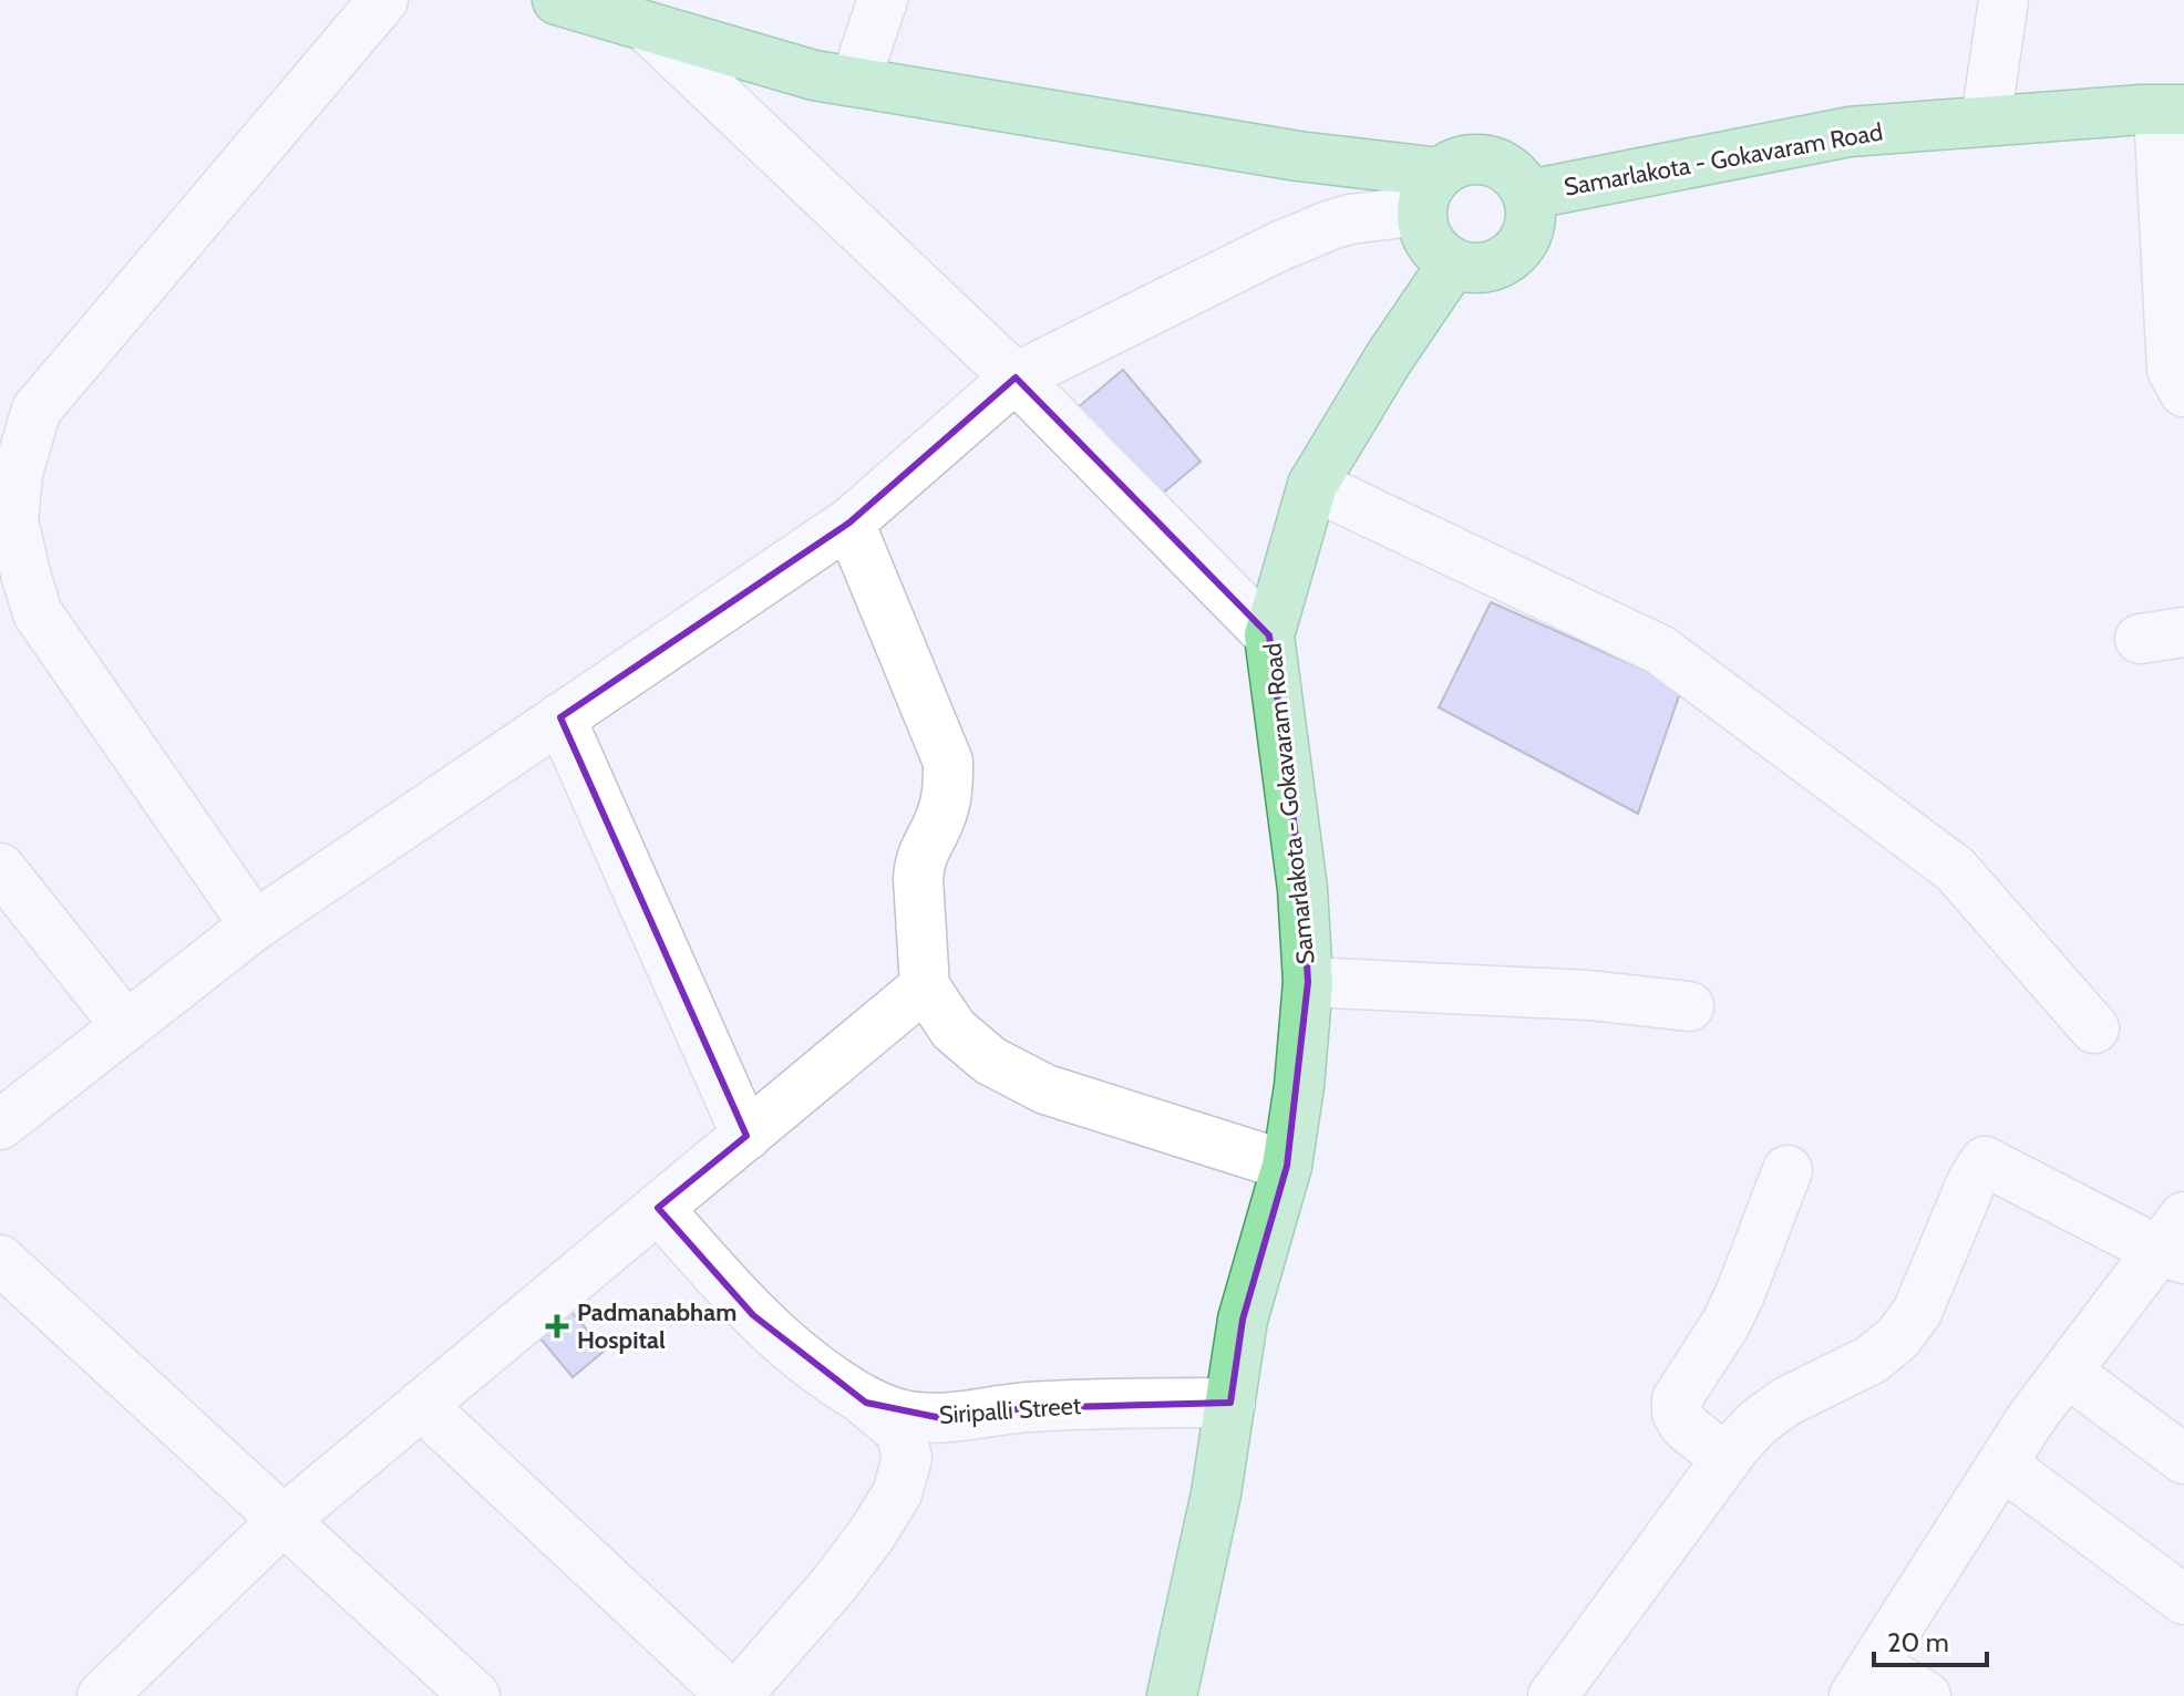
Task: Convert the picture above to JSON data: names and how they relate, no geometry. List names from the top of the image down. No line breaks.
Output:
{"streets":{"main road":["Samarlakota - Gokavaram Road"],"street":["Siripalli Street"]},"crossings":[["Samarlakota - Gokavaram Road","Siripalli Street"]],"places":{"health":["Padmanabham Hospital"]},"scale_bar":"20 m"}
